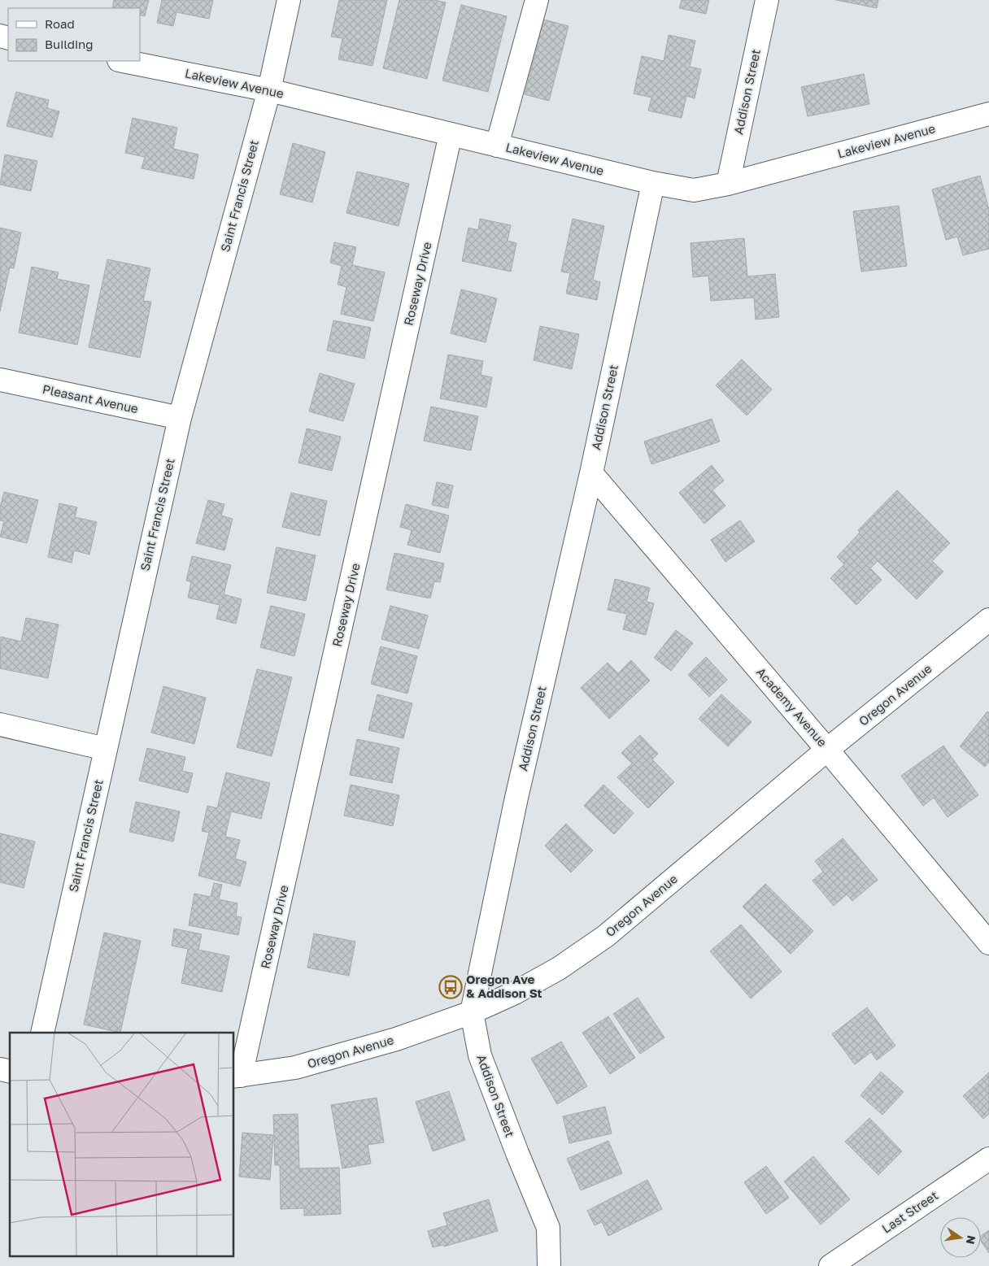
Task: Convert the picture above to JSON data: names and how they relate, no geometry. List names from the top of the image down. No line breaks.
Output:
{"streets":{"street":["Lakeview Avenue","Addison Street","Saint Francis Street","Roseway Drive","Pleasant Avenue","Oregon Avenue","Academy Avenue","Last Street"]},"crossings":[["Lakeview Avenue","Addison Street"],["Lakeview Avenue","Saint Francis Street"],["Lakeview Avenue","Roseway Drive"],["Addison Street","Oregon Avenue"],["Addison Street","Academy Avenue"],["Saint Francis Street","Pleasant Avenue"],["Roseway Drive","Oregon Avenue"],["Oregon Avenue","Academy Avenue"]],"places":{"bus stop":["Oregon Ave & Addison St"]},"legend":["Road","Building"],"north":"right"}
